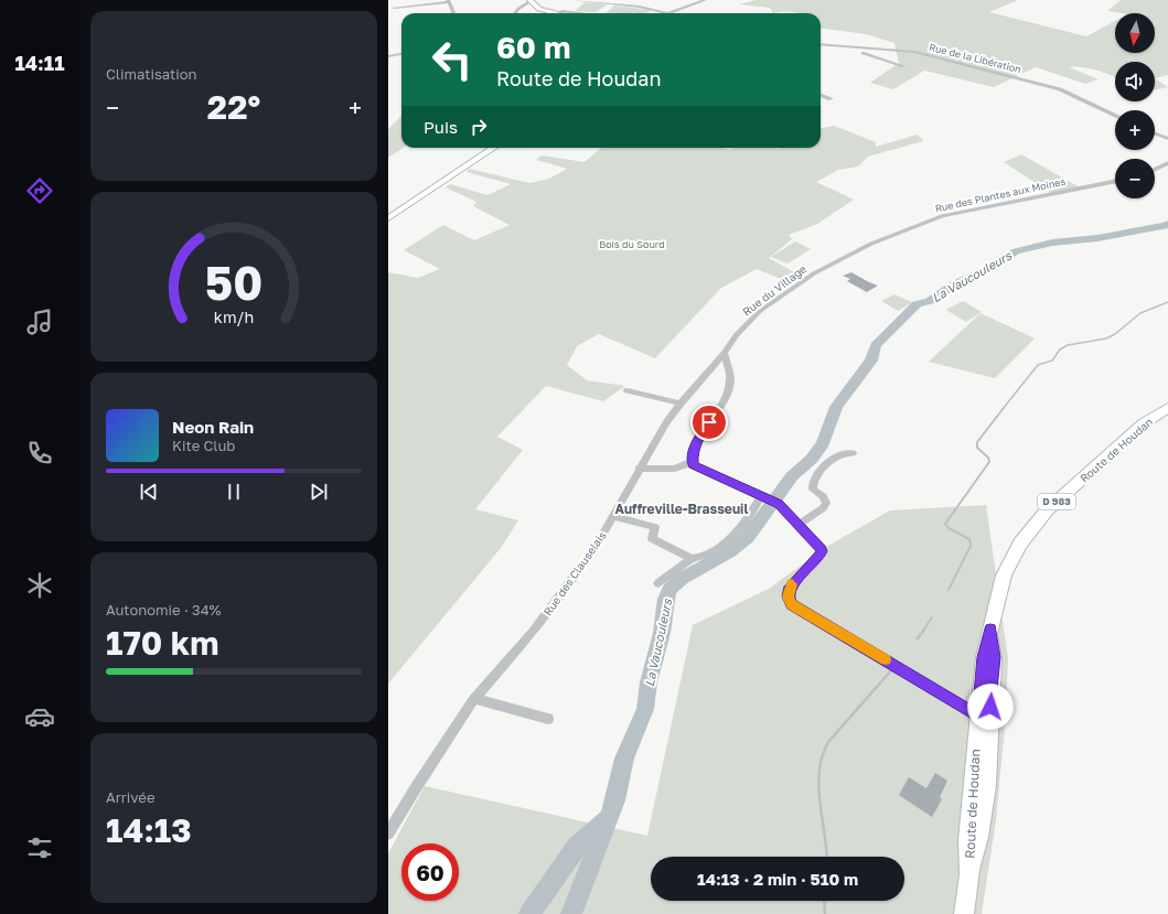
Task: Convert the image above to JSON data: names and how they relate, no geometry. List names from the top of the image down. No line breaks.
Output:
{"streets":{"main road":["Route de Houdan","D 983"],"street":["Rue de la Libération","Rue des Plantes aux Moines","Rue du Village","Rue des Clauselais"]},"crossings":[["Rue des Plantes aux Moines","Rue du Village"],["Rue du Village","Rue des Clauselais"]],"districts":["Auffreville-Brasseuil"],"water":["La Vaucouleurs"],"parks":["Bois du Sourd"],"north":"bottom","page":{"tabs":"14:11","tile":["Climatisation",["Autonomie · 34%","170 km"],["Arrivée","14:13"]],"map_buttons":["+","−"],"turn":["60 m","Route de Houdan"],"heat":["−","22°","+"],"then":"Puis","song":["Neon Rain","Kite Club"],"limit":"60","trip":"14:13 · 2 min · 510 m","gauge":["50","km/h"]}}
